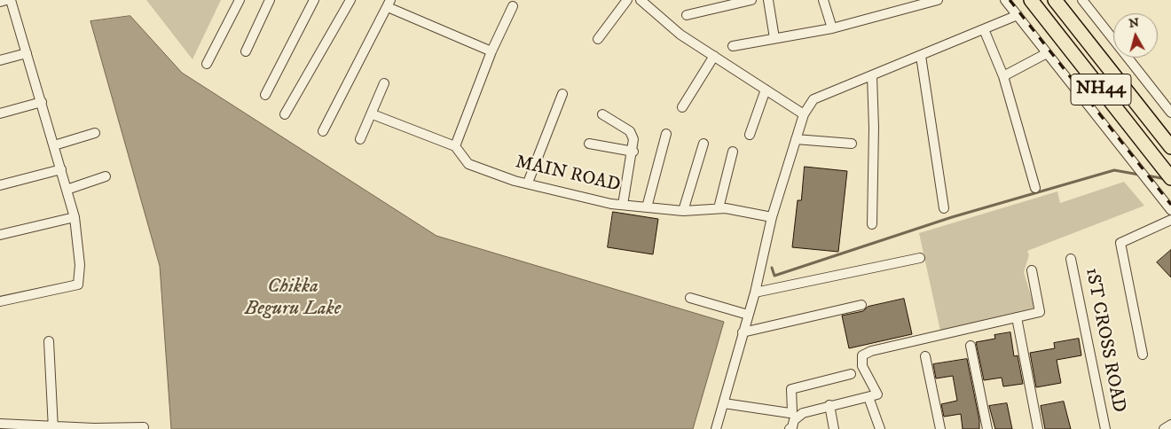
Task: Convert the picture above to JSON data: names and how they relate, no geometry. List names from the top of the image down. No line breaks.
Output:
{"streets":{"highway":["NH44"],"street":["MAIN ROAD","1ST CROSS ROAD"]},"water":["Chikka Beguru Lake"],"north":"top"}
